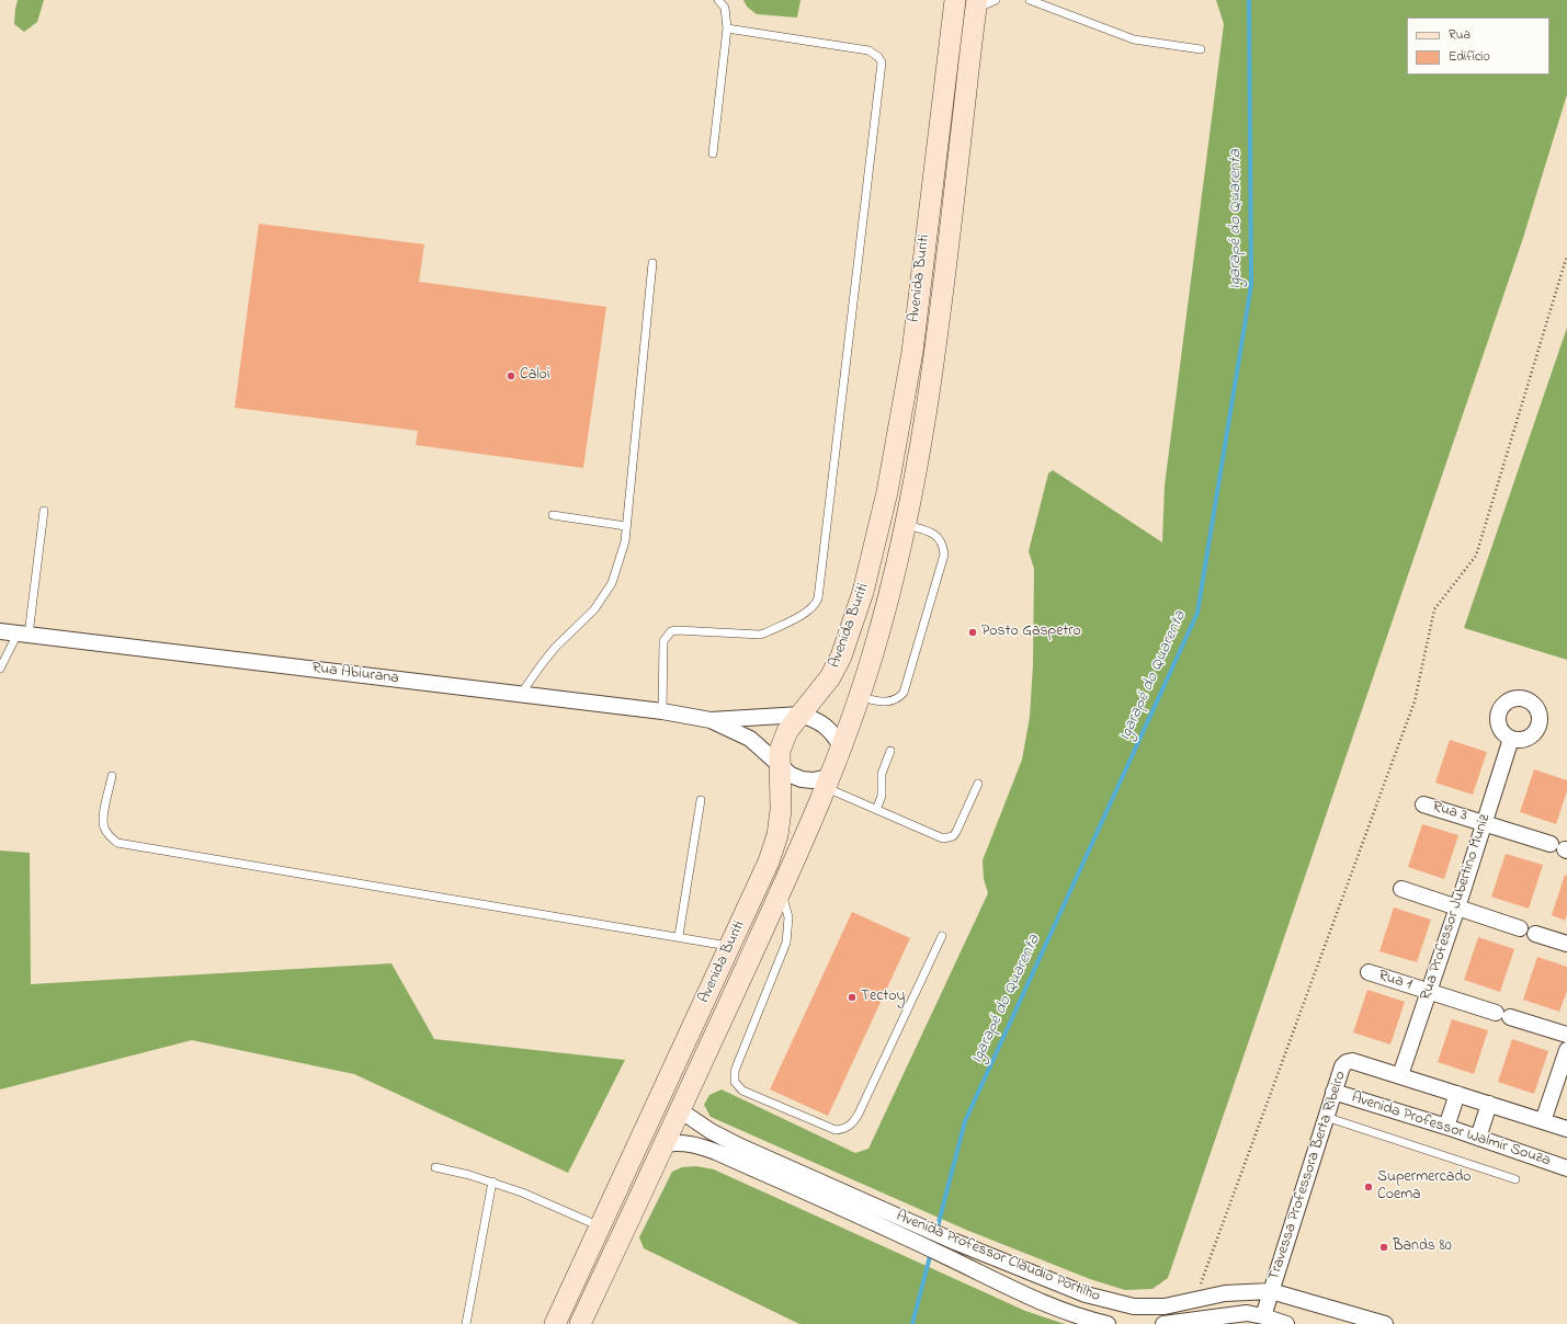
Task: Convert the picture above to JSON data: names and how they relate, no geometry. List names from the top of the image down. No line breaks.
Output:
{"streets":{"main road":["Avenida Buriti"],"street":["Rua Abiurana","Rua 3","Rua Professor Jubertino Muniz","Rua 1","Avenida Professor Walmir Souza","Travessa Professora Berta Ribeiro","Avenida Professor Claudio Portilho"]},"crossings":[["Avenida Buriti","Rua Abiurana"],["Avenida Buriti","Avenida Professor Claudio Portilho"],["Rua 3","Rua Professor Jubertino Muniz"],["Rua Professor Jubertino Muniz","Rua 1"],["Rua Professor Jubertino Muniz","Travessa Professora Berta Ribeiro"],["Avenida Professor Walmir Souza","Travessa Professora Berta Ribeiro"],["Travessa Professora Berta Ribeiro","Avenida Professor Claudio Portilho"]],"water":["Igarapé do Quarenta"],"places":["Caloi","Posto Gaspetro","Tectoy","Supermercado Coema","Bands 80"],"legend":["Rua","Edifício"]}
